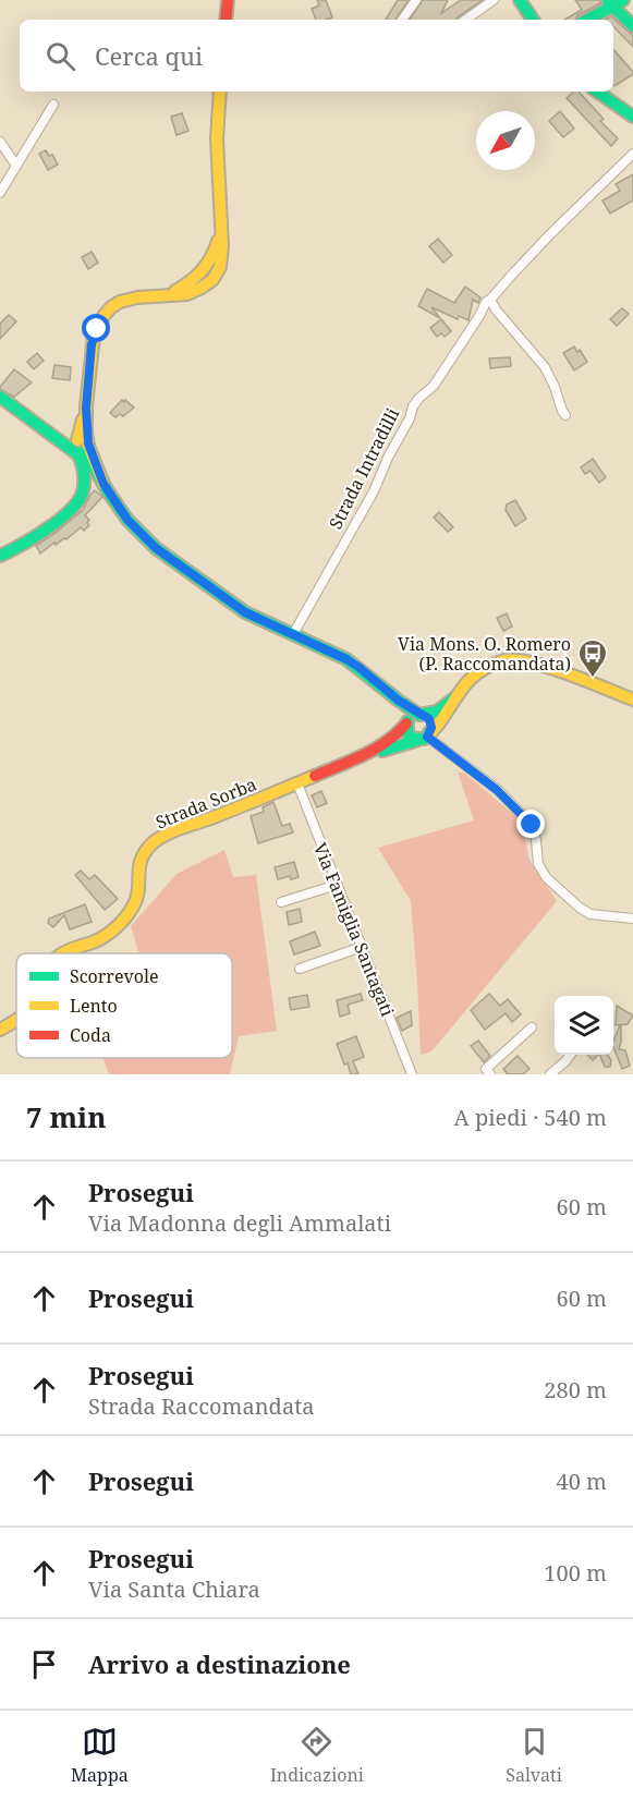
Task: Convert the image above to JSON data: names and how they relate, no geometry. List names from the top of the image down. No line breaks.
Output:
{"streets":{"street":["Strada Intradilli","Strada Sorba","Via Famiglia Santagati"]},"crossings":[["Strada Sorba","Via Famiglia Santagati"]],"places":{"bus stop":["Via Mons. O. Romero (P. Raccomandata)"]},"legend":["Scorrevole","Lento","Coda"],"north":"bottom left","page":{"search":"Cerca qui","heading":["7 min","A piedi · 540 m"],"list":[["Prosegui","Via Madonna degli Ammalati","60 m"],["Prosegui","60 m"],["Prosegui","Strada Raccomandata","280 m"],["Prosegui","40 m"],["Prosegui","Via Santa Chiara","100 m"],"Arrivo a destinazione"],"nav":["Mappa","Indicazioni","Salvati"]}}
